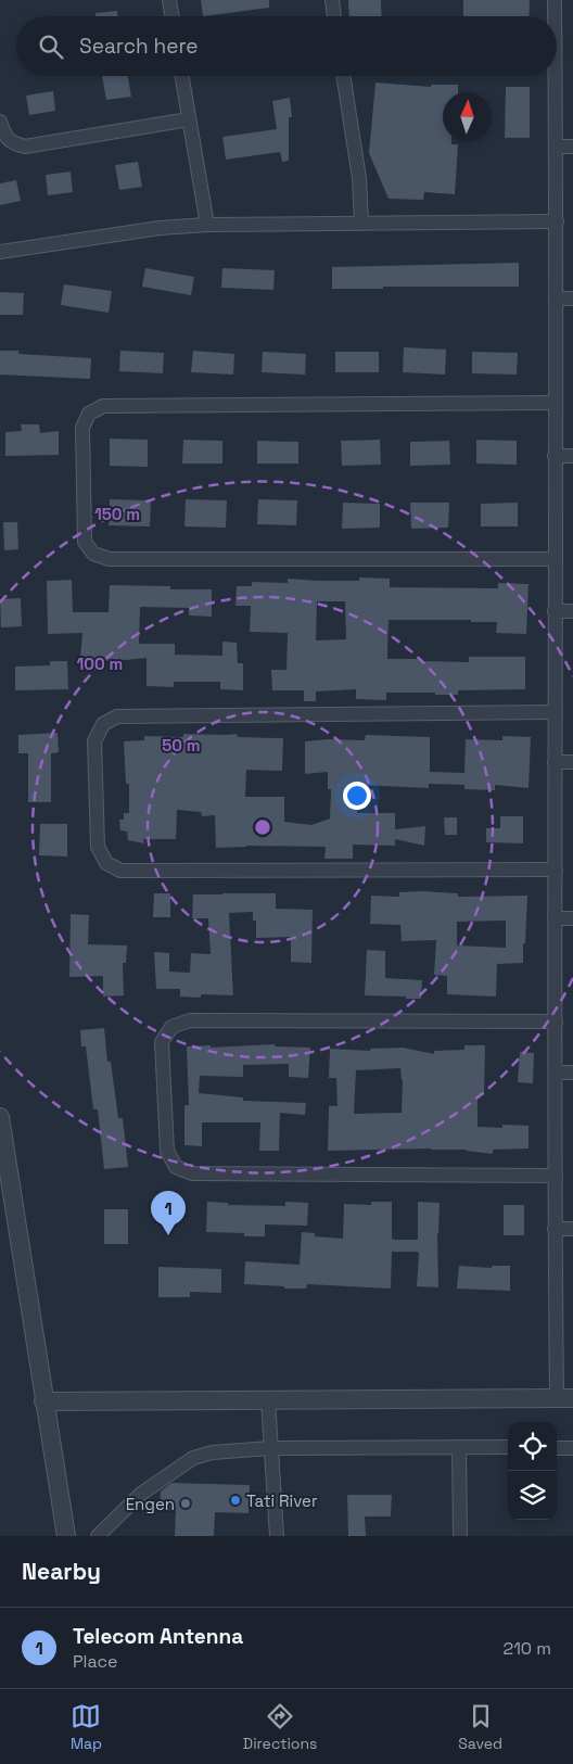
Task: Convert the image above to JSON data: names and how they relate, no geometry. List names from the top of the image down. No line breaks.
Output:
{"places":["Tati River","Engen"],"north":"top","page":{"search":"Search here","pins":"1","heading":"Nearby","list":[{"mark":"1","name":"Telecom Antenna","note":"Place","value":"210 m"}],"nav":["Map","Directions","Saved"]},"rings":["150 m","100 m","50 m"]}
